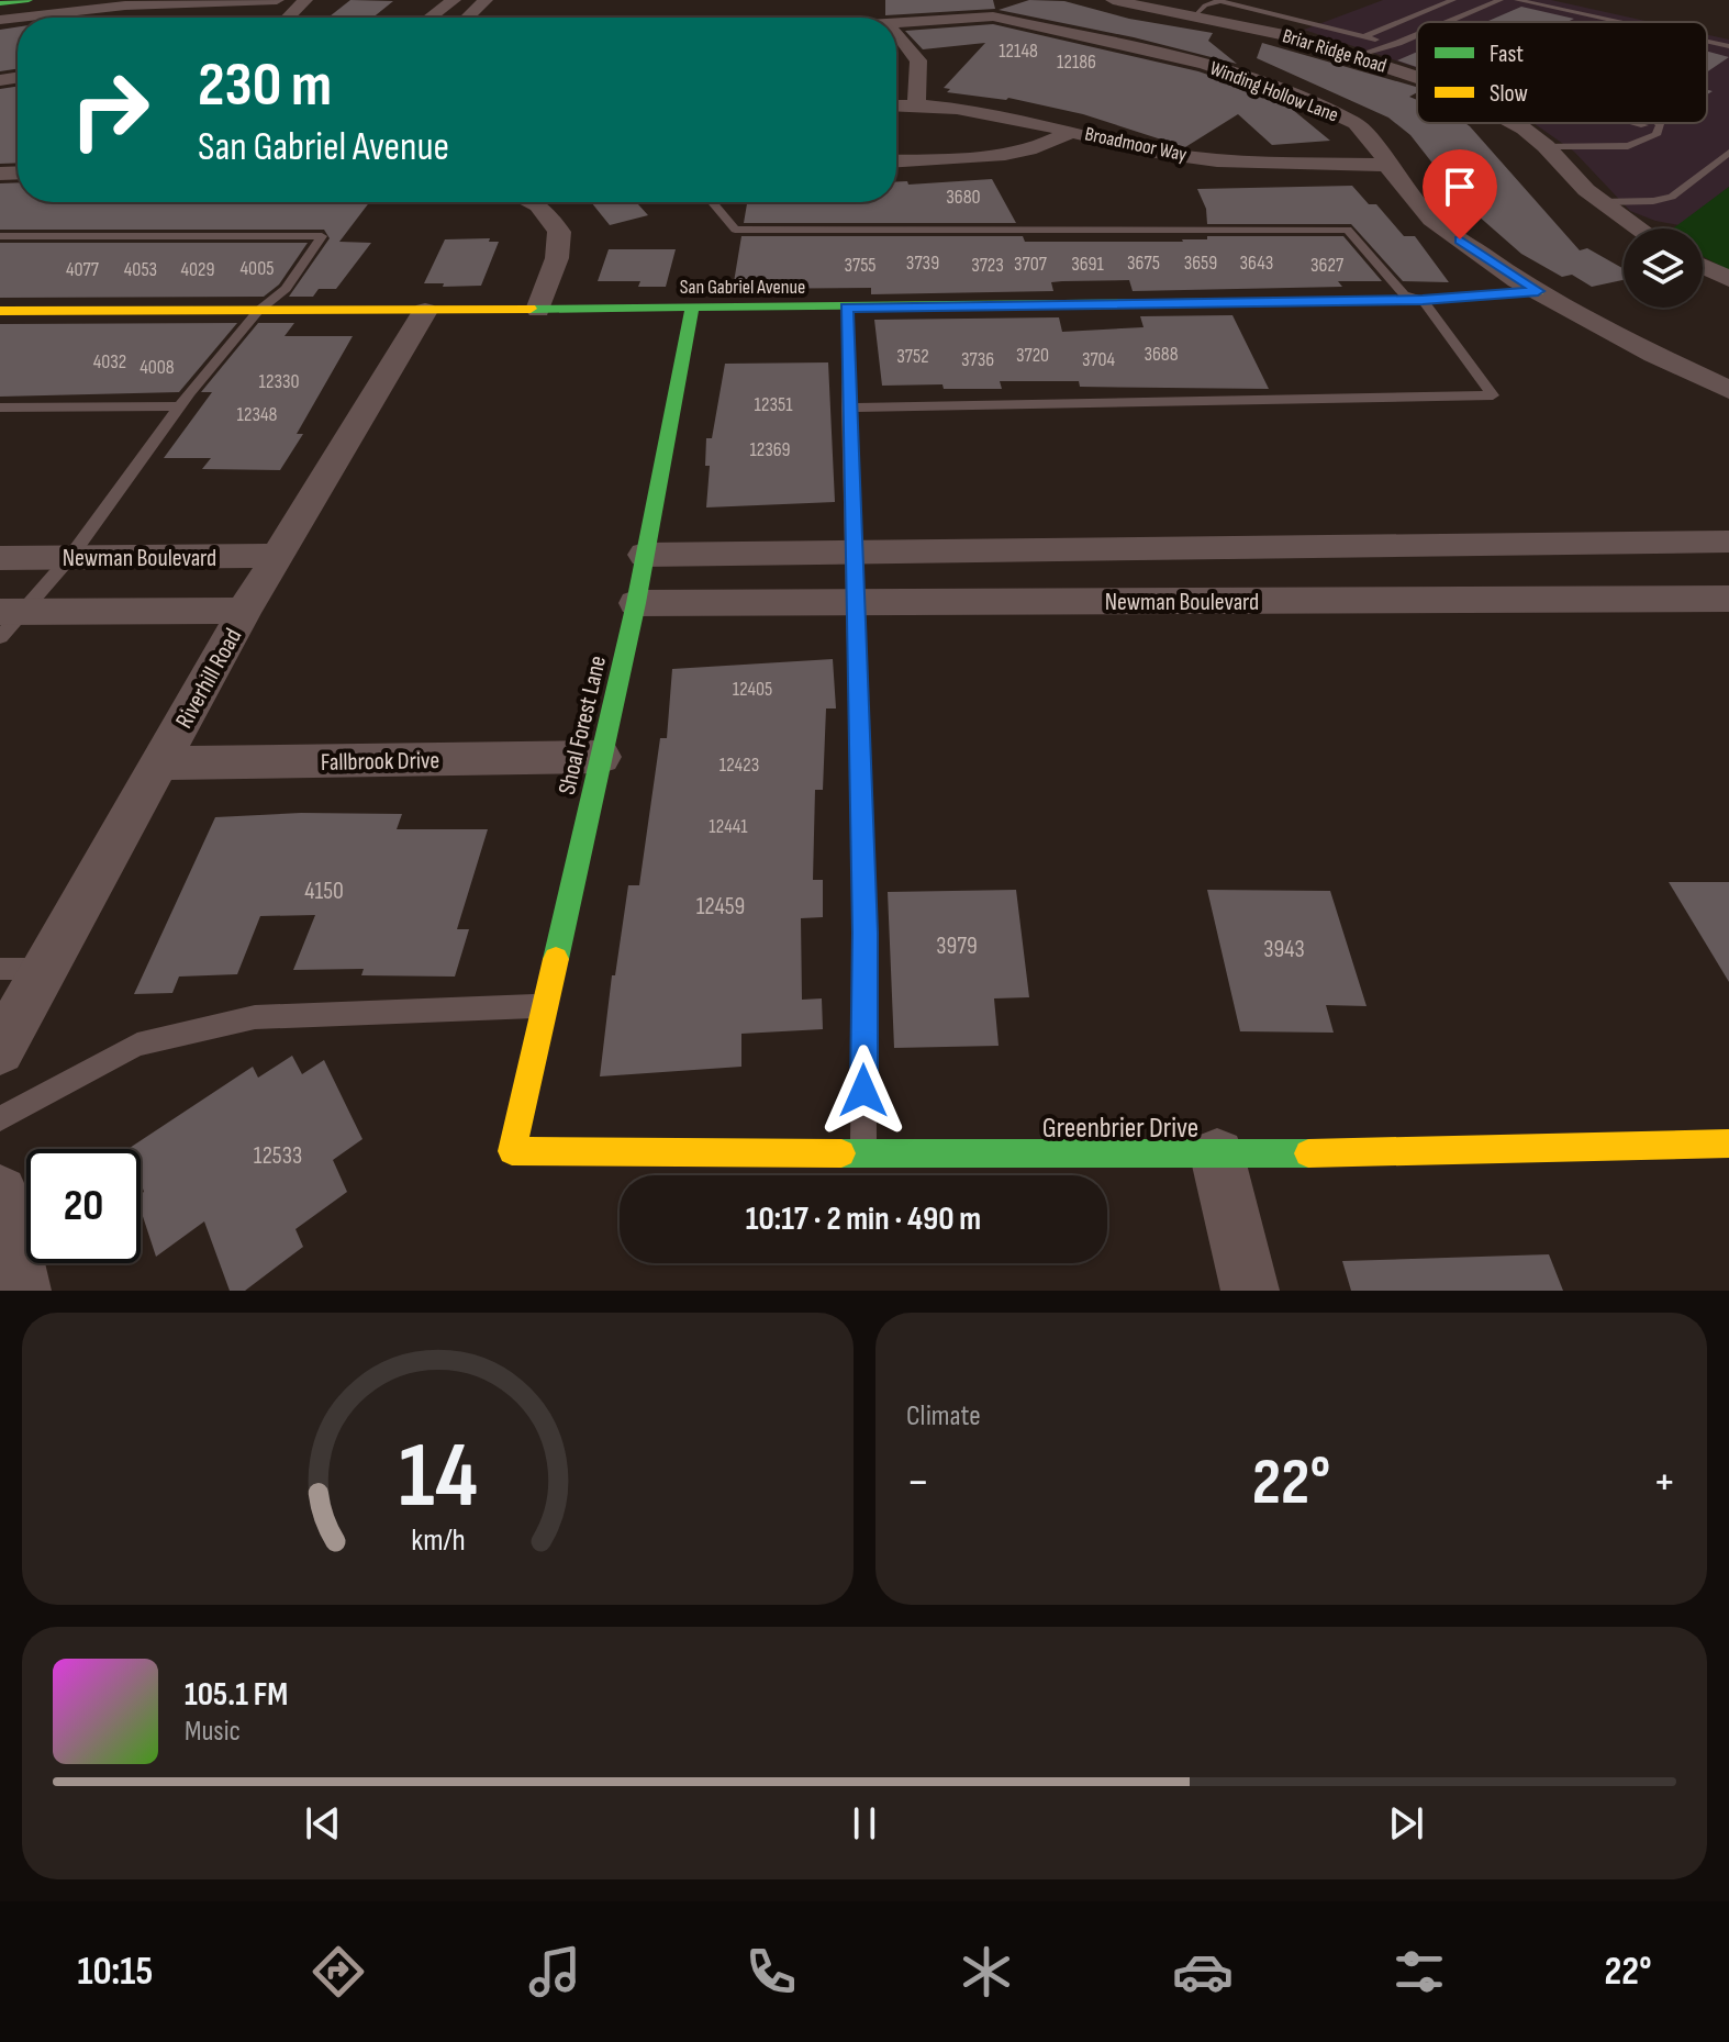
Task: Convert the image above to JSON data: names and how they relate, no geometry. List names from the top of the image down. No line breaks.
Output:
{"streets":{"street":["Briar Ridge Road","Winding Hollow Lane","Broadmoor Way","San Gabriel Avenue","Newman Boulevard","Riverhill Road","Shoal Forest Lane","Fallbrook Drive","Greenbrier Drive"]},"crossings":[["Winding Hollow Lane","Broadmoor Way"],["Winding Hollow Lane","San Gabriel Avenue"],["San Gabriel Avenue","Riverhill Road"],["San Gabriel Avenue","Shoal Forest Lane"],["Newman Boulevard","Riverhill Road"],["Newman Boulevard","Shoal Forest Lane"],["Riverhill Road","Fallbrook Drive"],["Shoal Forest Lane","Fallbrook Drive"],["Shoal Forest Lane","Greenbrier Drive"]],"house_numbers":["12148","12186","3680","3739","3675","3659","3643","3707","3691","3755","3723","3627","4005","4077","4053","4029","3688","3720","3752","3736","3704","4032","4008","12330","12351","12348","12369","12405","12423","12441","4150","12459","3979","3943","12533"],"legend":["Fast","Slow"],"page":{"turn":["230 m","San Gabriel Avenue"],"limit":"20","trip":"10:17 · 2 min · 490 m","tile":"Climate","heat":["−","22°","+"],"song":["105.1 FM","Music"],"tabs":["10:15","22°"],"gauge":["14","km/h"]}}
